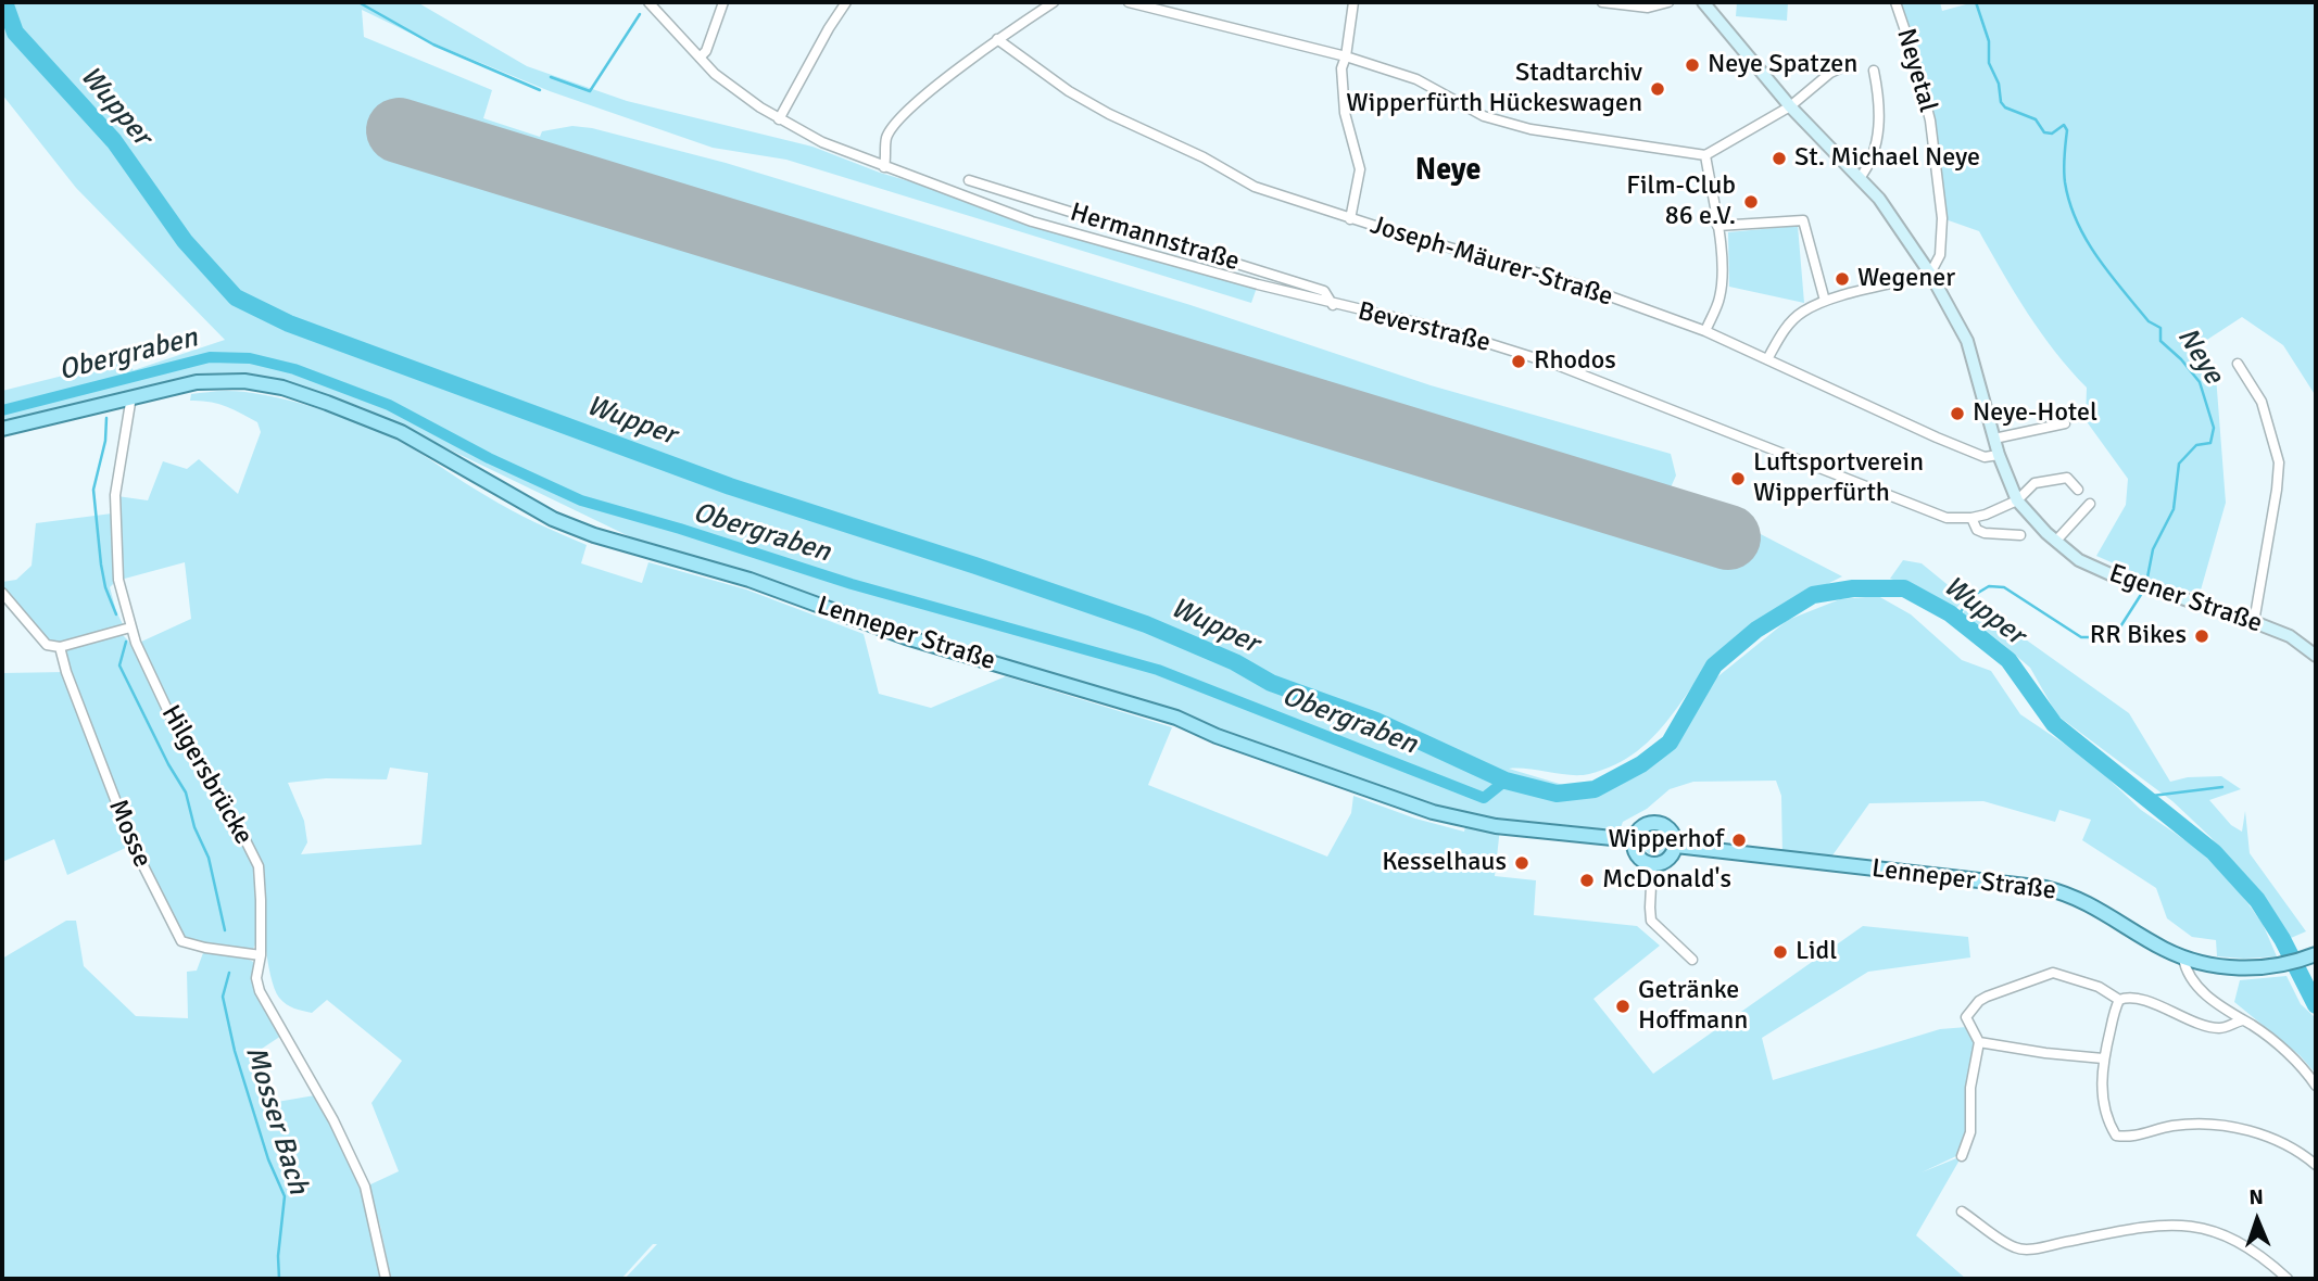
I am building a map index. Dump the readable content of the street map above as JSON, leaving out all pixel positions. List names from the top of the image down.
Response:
{
  "streets": {
    "main road": ["Lenneper Straße"],
    "street": [
      "Neyetal",
      "Hermannstraße",
      "Joseph-Mäurer-Straße",
      "Beverstraße",
      "Egener Straße",
      "Hilgersbrücke",
      "Mosse"
    ]
  },
  "crossings": [
    ["Neyetal", "Egener Straße"],
    ["Hermannstraße", "Beverstraße"],
    ["Joseph-Mäurer-Straße", "Egener Straße"],
    ["Beverstraße", "Egener Straße"],
    ["Lenneper Straße", "Hilgersbrücke"],
    ["Hilgersbrücke", "Mosse"]
  ],
  "districts": ["Neye"],
  "water": [
    "Wupper",
    "Obergraben",
    "Neye",
    "Mosser Bach"
  ],
  "places": [
    "Neye Spatzen",
    "Stadtarchiv Wipperfürth Hückeswagen",
    "St. Michael Neye",
    "Film-Club 86 e.V.",
    "Wegener",
    "Rhodos",
    "Neye-Hotel",
    "Luftsportverein Wipperfürth",
    "RR Bikes",
    "Wipperhof",
    "Kesselhaus",
    "McDonald's",
    "Lidl",
    "Getränke Hoffmann"
  ],
  "north": "top"
}
